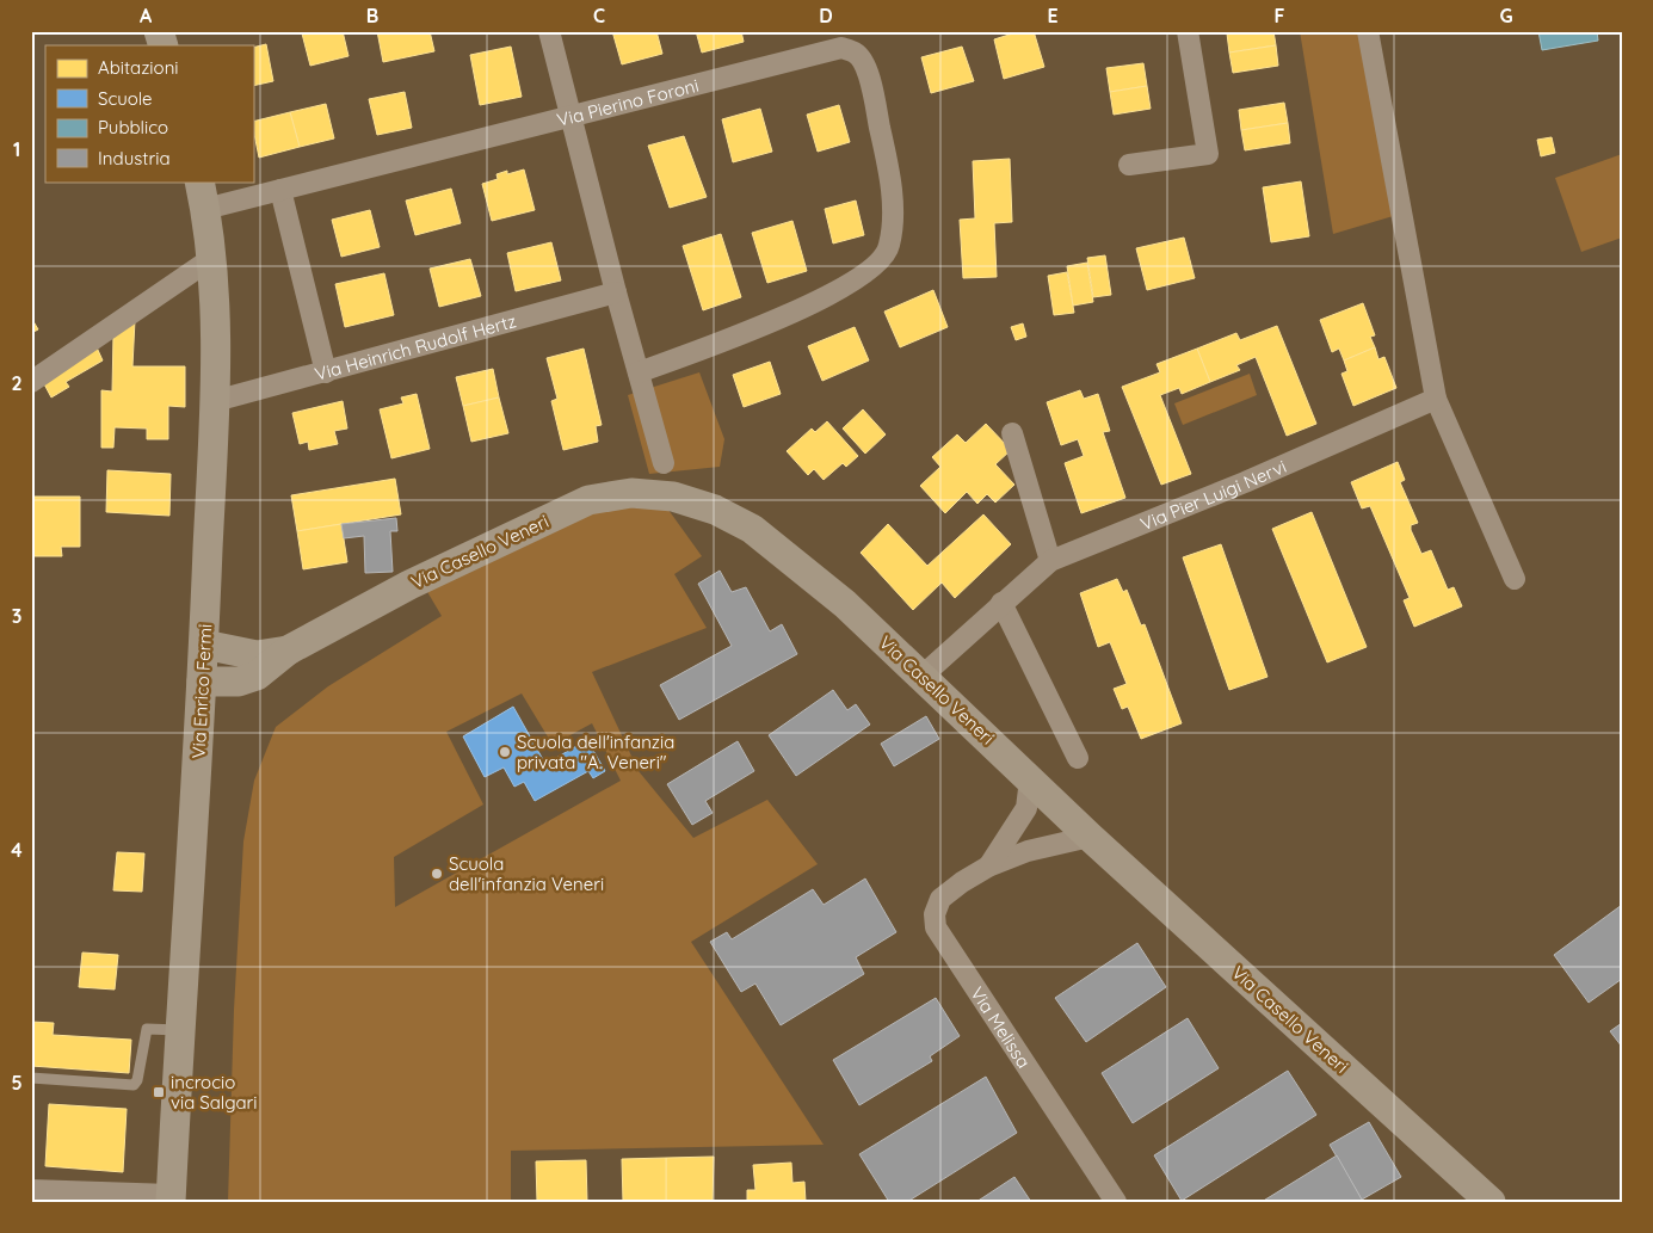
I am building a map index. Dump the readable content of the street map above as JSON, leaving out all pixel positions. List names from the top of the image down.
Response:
{
  "streets": {
    "street": [
      "Via Pierino Foroni",
      "Via Heinrich Rudolf Hertz",
      "Via Pier Luigi Nervi",
      "Via Casello Veneri",
      "Via Enrico Fermi",
      "Via Melissa"
    ]
  },
  "crossings": [
    ["Via Pierino Foroni", "Via Enrico Fermi"],
    ["Via Heinrich Rudolf Hertz", "Via Enrico Fermi"],
    ["Via Pier Luigi Nervi", "Via Casello Veneri"],
    ["Via Casello Veneri", "Via Enrico Fermi"],
    ["Via Casello Veneri", "Via Melissa"]
  ],
  "places": {
    "other": ["Scuola dell'infanzia privata \"A. Veneri\"", "Scuola dell'infanzia Veneri"],
    "transit": ["incrocio via Salgari"]
  },
  "legend": [
    "Abitazioni",
    "Scuole",
    "Pubblico",
    "Industria"
  ],
  "grid": {
    "columns": [
      "A",
      "B",
      "C",
      "D",
      "E",
      "F",
      "G"
    ],
    "rows": [
      "1",
      "2",
      "3",
      "4",
      "5"
    ]
  }
}
